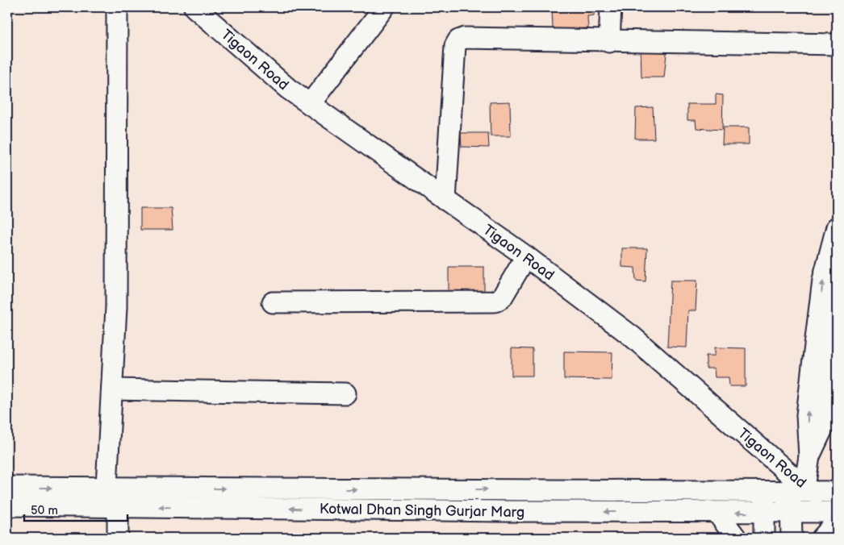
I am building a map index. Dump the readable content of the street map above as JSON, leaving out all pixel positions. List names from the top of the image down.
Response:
{
  "streets": {
    "street": ["Tigaon Road", "Kotwal Dhan Singh Gurjar Marg"]
  },
  "crossings": [
    ["Tigaon Road", "Kotwal Dhan Singh Gurjar Marg"]
  ],
  "scale_bar": "50 m"
}
